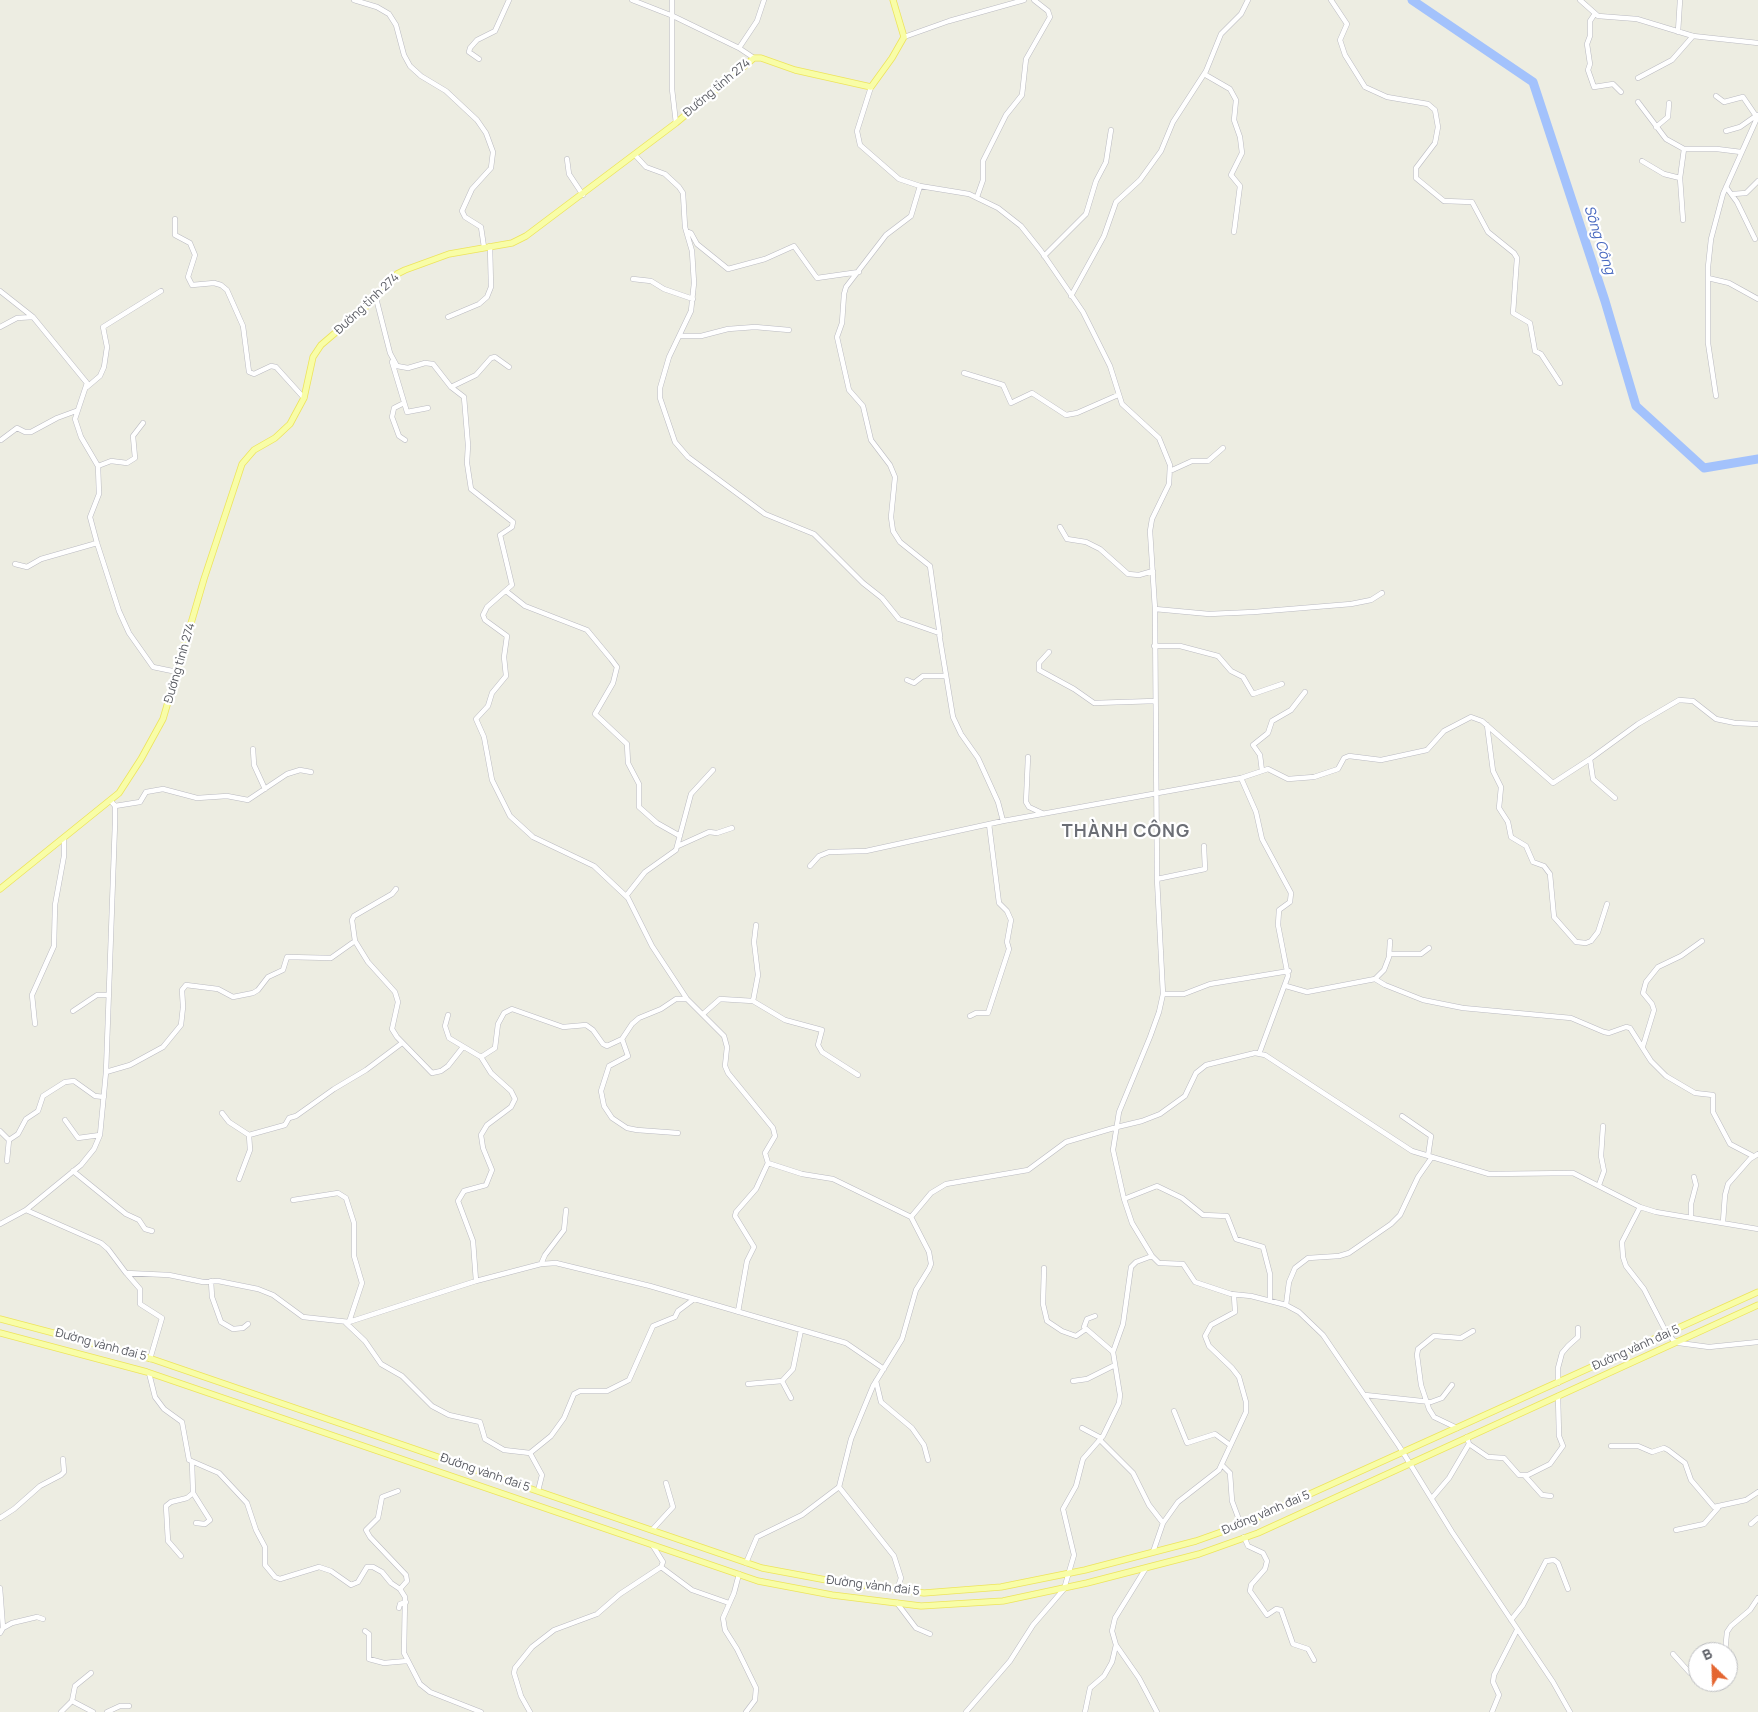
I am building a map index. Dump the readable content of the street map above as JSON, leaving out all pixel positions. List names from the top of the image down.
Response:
{
  "streets": {
    "main road": ["Đường tỉnh 274", "Đường vành đai 5"]
  },
  "districts": ["THÀNH CÔNG"],
  "water": ["Sông Công"],
  "north": "top left"
}
